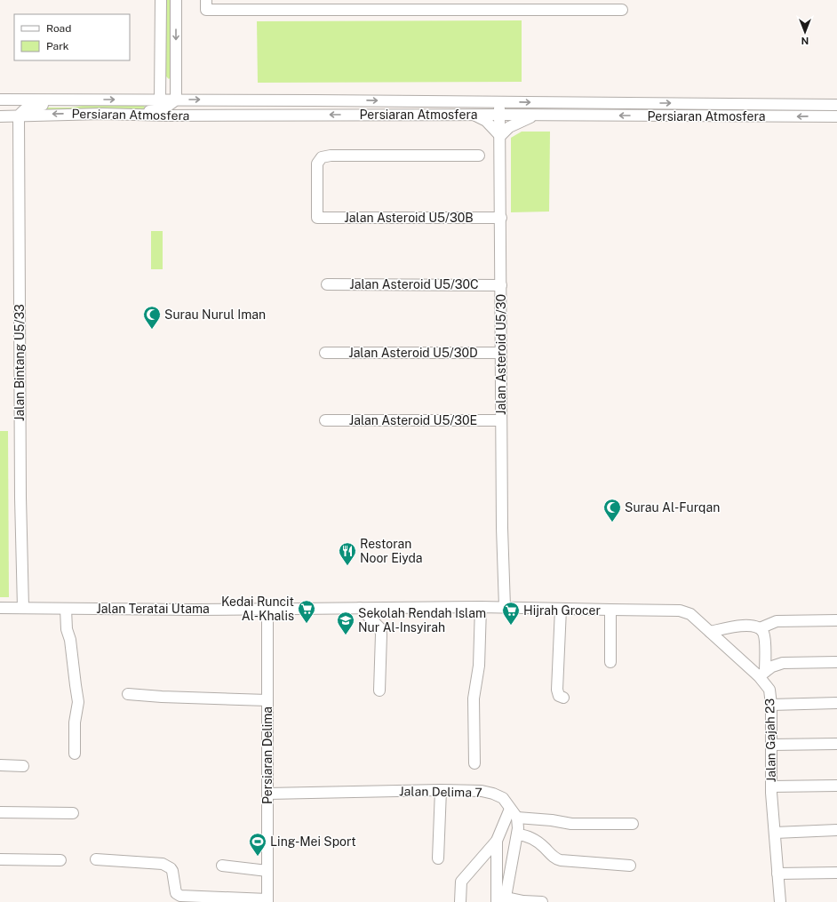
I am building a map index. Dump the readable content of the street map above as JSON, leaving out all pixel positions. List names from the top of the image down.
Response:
{
  "streets": {
    "street": [
      "Persiaran Atmosfera",
      "Jalan Asteroid U5/30B",
      "Jalan Asteroid U5/30C",
      "Jalan Asteroid U5/30D",
      "Jalan Asteroid U5/30",
      "Jalan Bintang U5/33",
      "Jalan Asteroid U5/30E",
      "Jalan Teratai Utama",
      "Jalan Gajah 23",
      "Persiaran Delima",
      "Jalan Delima 7"
    ]
  },
  "crossings": [
    ["Persiaran Atmosfera", "Jalan Asteroid U5/30"],
    ["Persiaran Atmosfera", "Jalan Bintang U5/33"],
    ["Jalan Asteroid U5/30B", "Jalan Asteroid U5/30"],
    ["Jalan Asteroid U5/30C", "Jalan Asteroid U5/30"],
    ["Jalan Asteroid U5/30D", "Jalan Asteroid U5/30"],
    ["Jalan Asteroid U5/30", "Jalan Asteroid U5/30E"],
    ["Jalan Asteroid U5/30", "Jalan Teratai Utama"],
    ["Jalan Bintang U5/33", "Jalan Teratai Utama"],
    ["Jalan Teratai Utama", "Jalan Gajah 23"],
    ["Jalan Teratai Utama", "Persiaran Delima"],
    ["Persiaran Delima", "Jalan Delima 7"]
  ],
  "places": {
    "mosque": ["Surau Nurul Iman", "Surau Al-Furqan"],
    "restaurant": ["Restoran Noor Eiyda"],
    "supermarket": ["Kedai Runcit Al-Khalis", "Hijrah Grocer"],
    "school or university": ["Sekolah Rendah Islam Nur Al-Insyirah"],
    "sports": ["Ling-Mei Sport"]
  },
  "legend": ["Road", "Park"],
  "north": "bottom"
}
